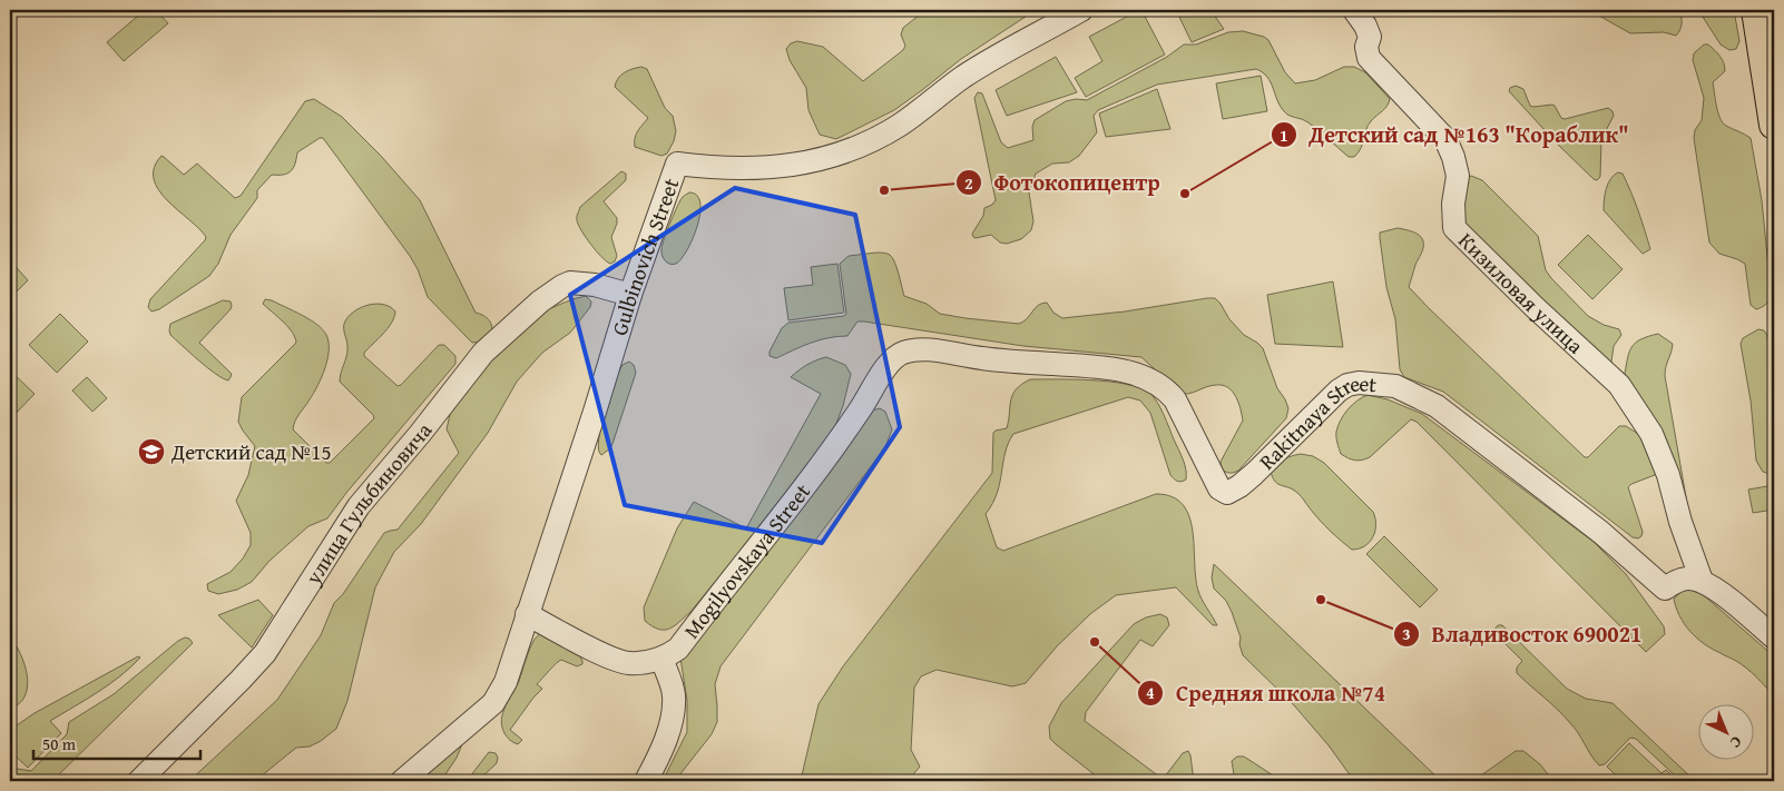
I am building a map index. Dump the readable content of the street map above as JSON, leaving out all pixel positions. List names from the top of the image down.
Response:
{
  "streets": {
    "street": [
      "Gulbinovich Street",
      "Кизиловая улица",
      "Rakitnaya Street",
      "улица Гульбиновича",
      "Mogilyovskaya Street"
    ]
  },
  "crossings": [
    ["Gulbinovich Street", "улица Гульбиновича"],
    ["Gulbinovich Street", "Mogilyovskaya Street"],
    ["Кизиловая улица", "Rakitnaya Street"],
    ["Rakitnaya Street", "Mogilyovskaya Street"]
  ],
  "places": {
    "other": [
      "Фотокопицентр",
      "Детский сад №163 \"Кораблик\"",
      "Владивосток 690021",
      "Средняя школа №74"
    ],
    "school or university": ["Детский сад №15"]
  },
  "scale_bar": "50 m",
  "north": "bottom right"
}
